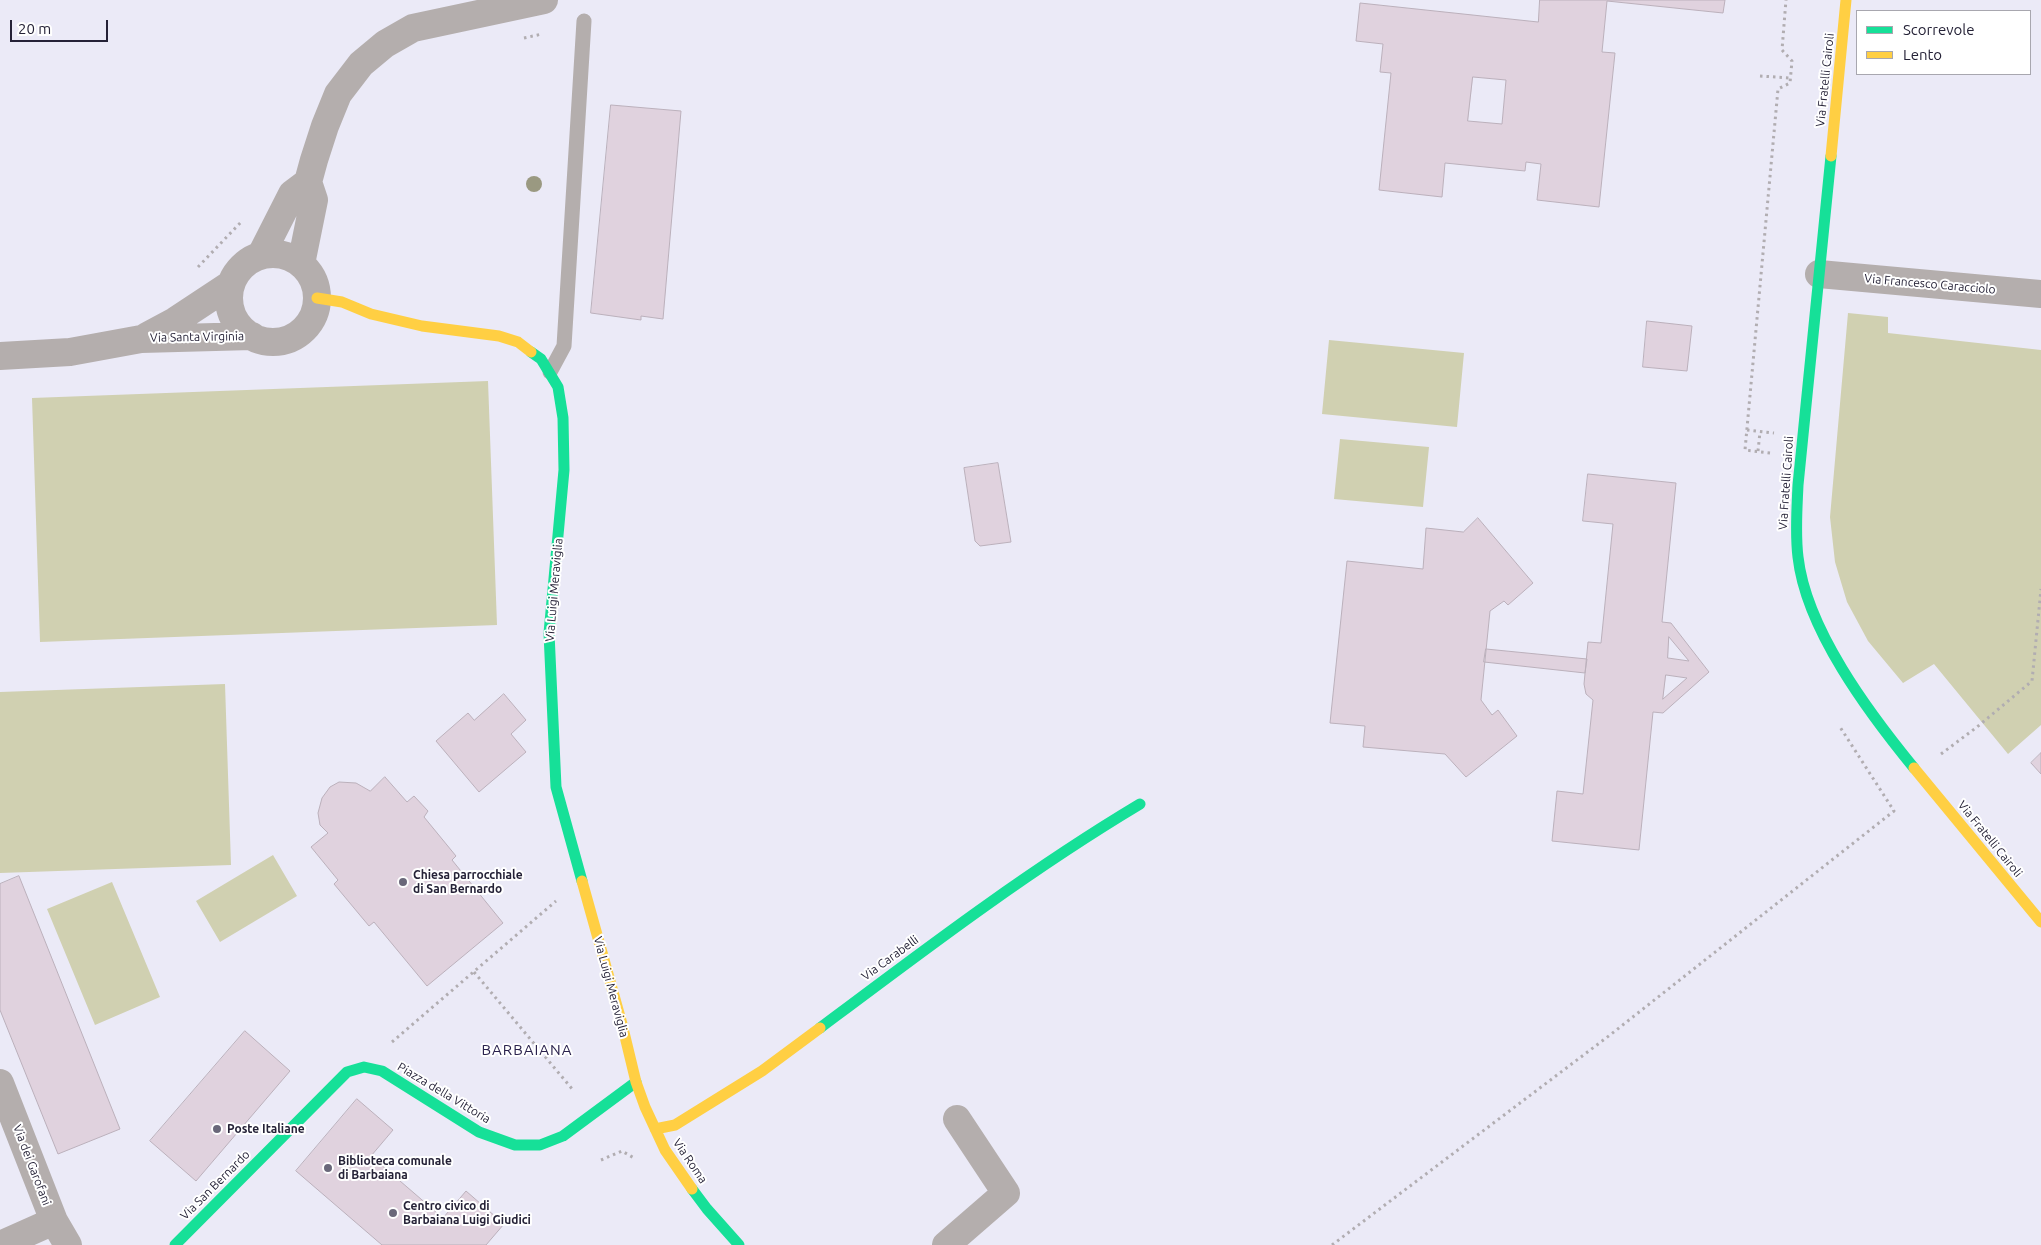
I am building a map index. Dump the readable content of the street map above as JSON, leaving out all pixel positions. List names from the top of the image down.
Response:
{
  "streets": {
    "street": [
      "Via Fratelli Cairoli",
      "Via Francesco Caracciolo",
      "Via Santa Virginia",
      "Via Luigi Meraviglia",
      "Via Carabelli",
      "Piazza della Vittoria",
      "Via Roma",
      "Via dei Garofani",
      "Via San Bernardo"
    ]
  },
  "crossings": [
    ["Via Fratelli Cairoli", "Via Francesco Caracciolo"],
    ["Via Santa Virginia", "Via Luigi Meraviglia"],
    ["Via Luigi Meraviglia", "Piazza della Vittoria"],
    ["Via Luigi Meraviglia", "Via Roma"],
    ["Via Carabelli", "Via Roma"],
    ["Piazza della Vittoria", "Via Roma"],
    ["Piazza della Vittoria", "Via San Bernardo"]
  ],
  "districts": ["BARBAIANA"],
  "places": [
    "Chiesa parrocchiale di San Bernardo",
    "Poste Italiane",
    "Biblioteca comunale di Barbaiana",
    "Centro civico di Barbaiana Luigi Giudici"
  ],
  "legend": ["Scorrevole", "Lento"],
  "scale_bar": "20 m"
}
